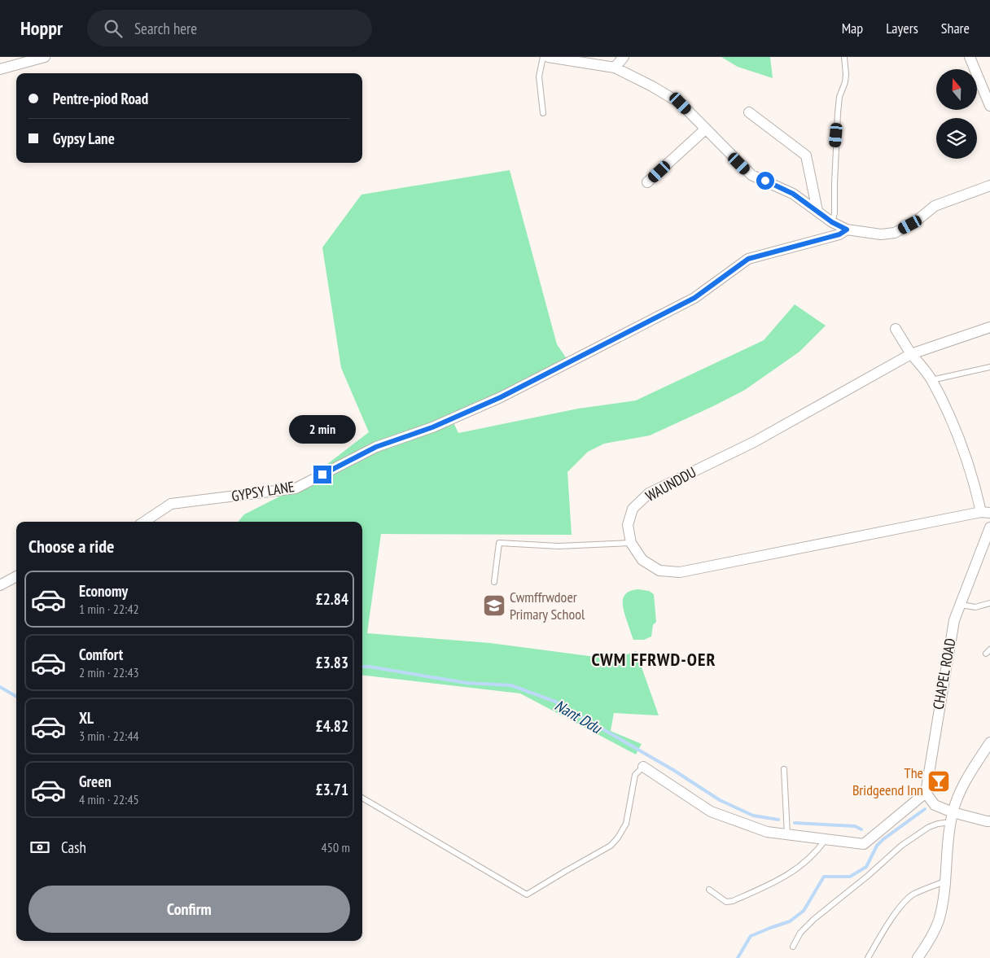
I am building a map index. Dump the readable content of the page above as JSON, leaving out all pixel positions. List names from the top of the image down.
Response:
{
  "streets": {
    "street": ["WAUNDDU", "GYPSY LANE", "CHAPEL ROAD"]
  },
  "districts": ["CWM FFRWD-OER"],
  "water": ["Nant Ddu"],
  "places": {
    "school or university": ["Cwmffrwdoer Primary School"],
    "bar": ["The Bridgeend Inn"]
  },
  "north": "top",
  "page": {
    "header": "Hoppr",
    "search": "Search here",
    "nav": ["Map", "Layers", "Share"],
    "banner": ["Pentre-piod Road", "Gypsy Lane"],
    "bubble": "2 min",
    "heading": "Choose a ride",
    "list": [
      {
        "name": "Economy",
        "note": "1 min · 22:42",
        "value": "£2.84"
      },
      {
        "name": "Comfort",
        "note": "2 min · 22:43",
        "value": "£3.83"
      },
      {
        "name": "XL",
        "note": "3 min · 22:44",
        "value": "£4.82"
      },
      {
        "name": "Green",
        "note": "4 min · 22:45",
        "value": "£3.71"
      }
    ],
    "pay": ["Cash", "450 m"],
    "buttons": "Confirm"
  }
}
